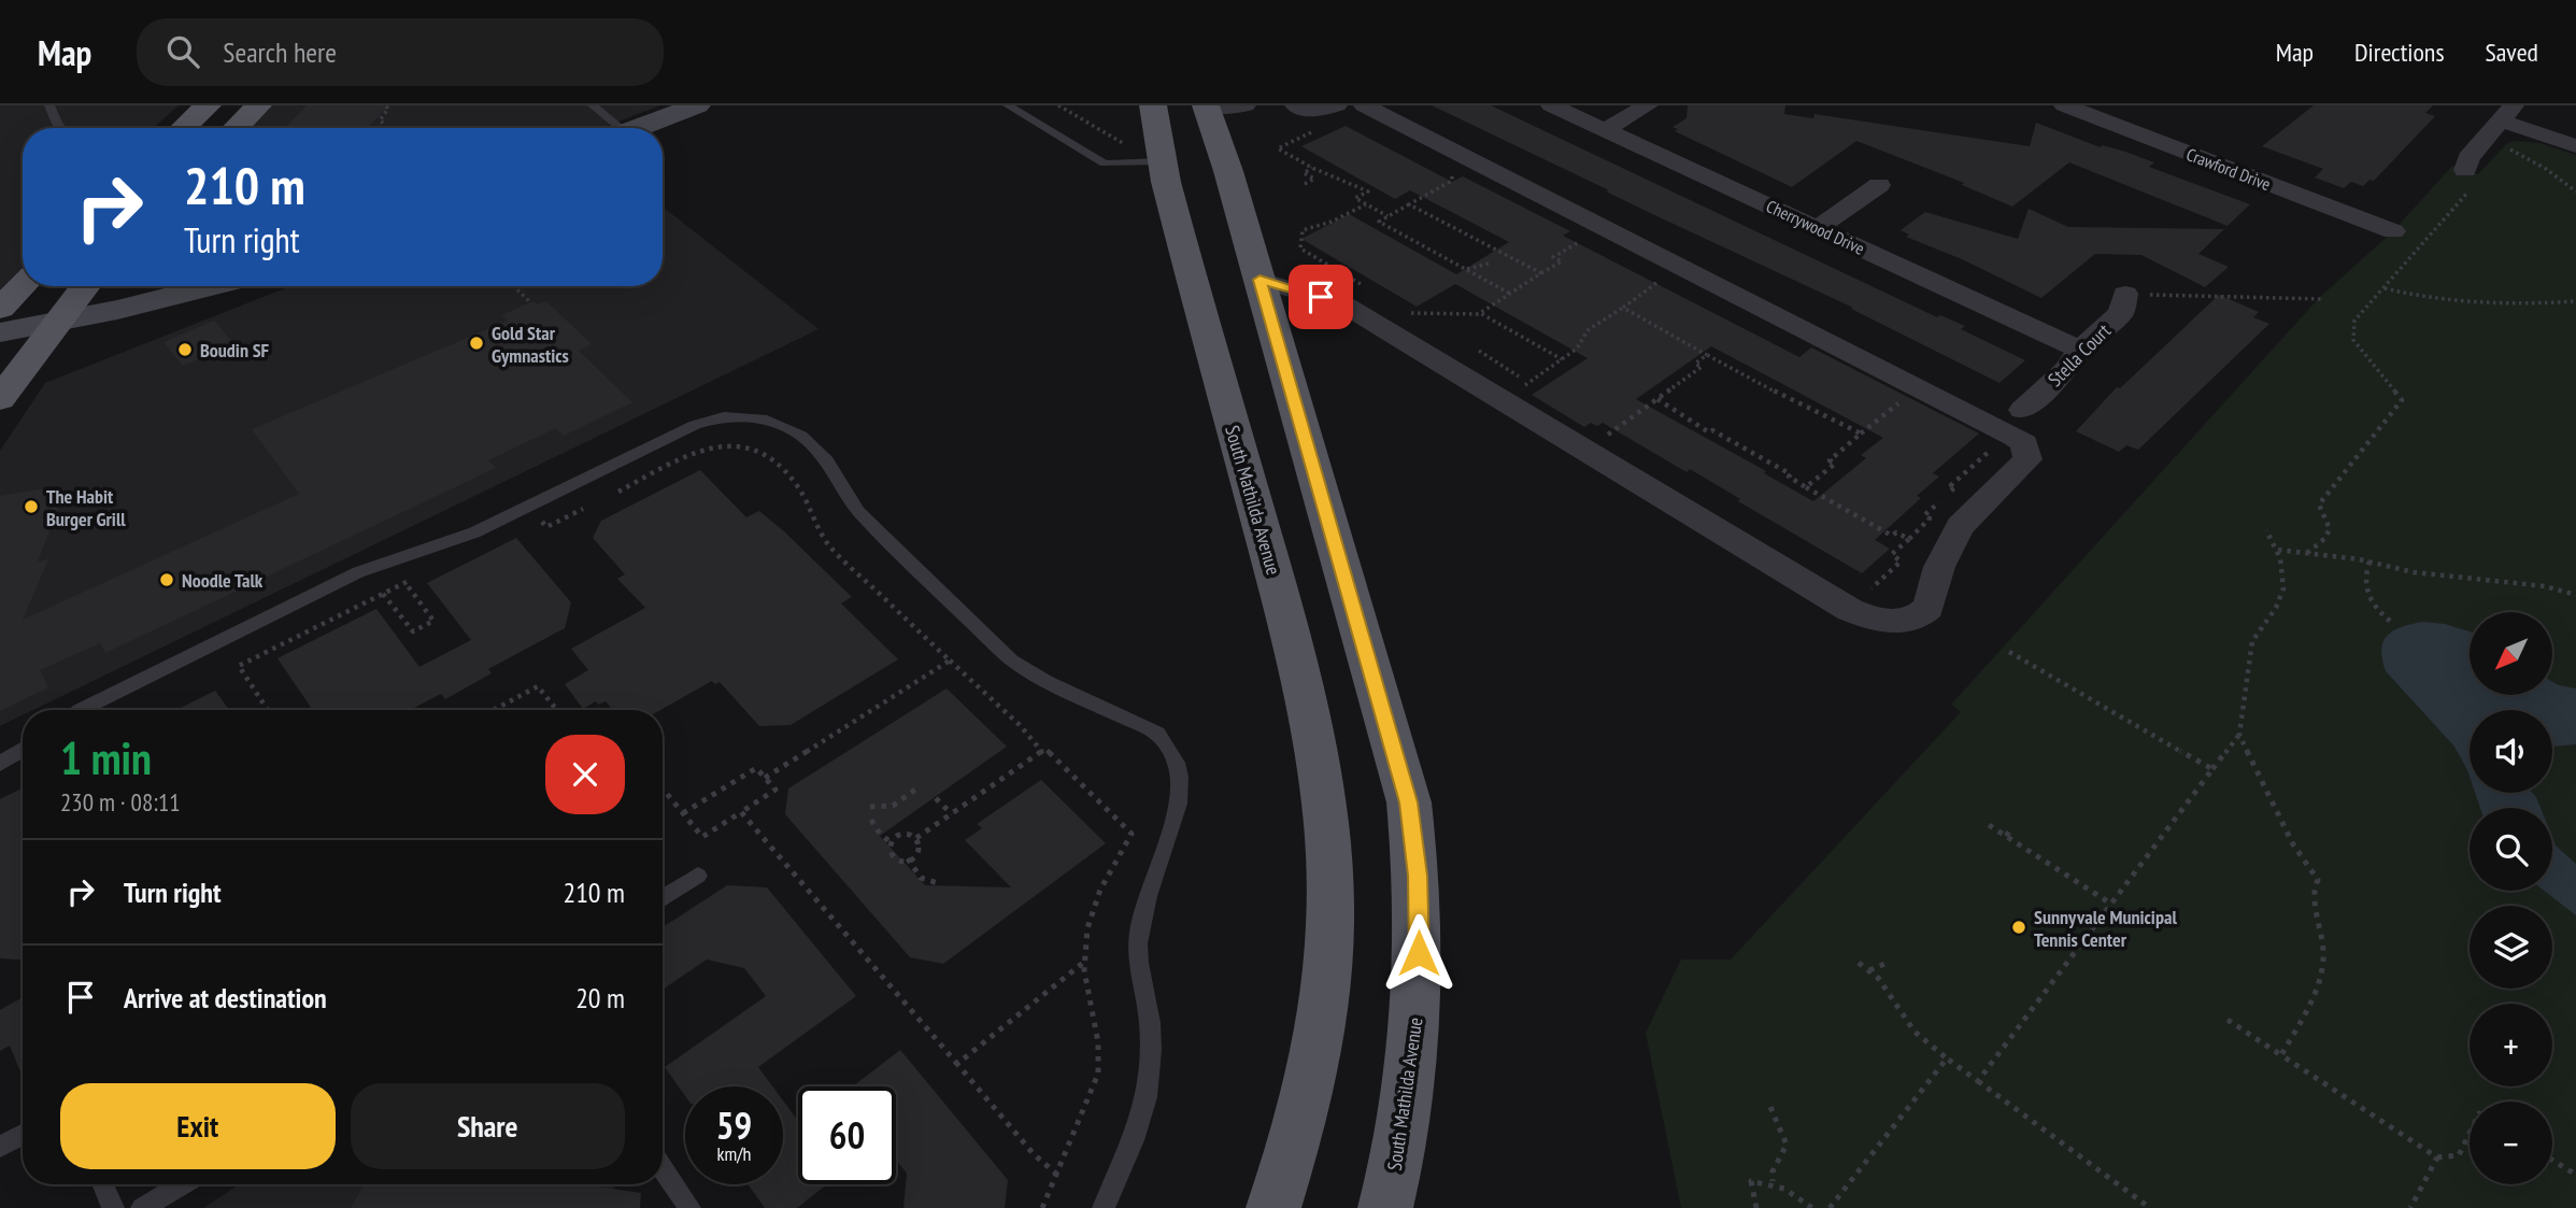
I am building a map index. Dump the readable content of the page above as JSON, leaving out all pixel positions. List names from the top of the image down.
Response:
{
  "streets": {
    "main road": ["South Mathilda Avenue"],
    "street": ["Crawford Drive", "Cherrywood Drive", "Stella Court"]
  },
  "crossings": [
    ["Cherrywood Drive", "Stella Court"]
  ],
  "places": [
    "Gold Star Gymnastics",
    "Boudin SF",
    "The Habit Burger Grill",
    "Noodle Talk",
    "Sunnyvale Municipal Tennis Center"
  ],
  "north": "bottom left",
  "page": {
    "header": "Map",
    "search": "Search here",
    "nav": ["Map", "Directions", "Saved"],
    "turn": ["210 m", "Turn right"],
    "map_buttons": ["+", "−"],
    "heading": ["1 min", "230 m · 08:11"],
    "list": [
      {
        "name": "Turn right",
        "value": "210 m"
      },
      {
        "name": "Arrive at destination",
        "value": "20 m"
      }
    ],
    "buttons": ["Exit", "Share"],
    "speed": "59 km/h",
    "limit": "60"
  }
}
